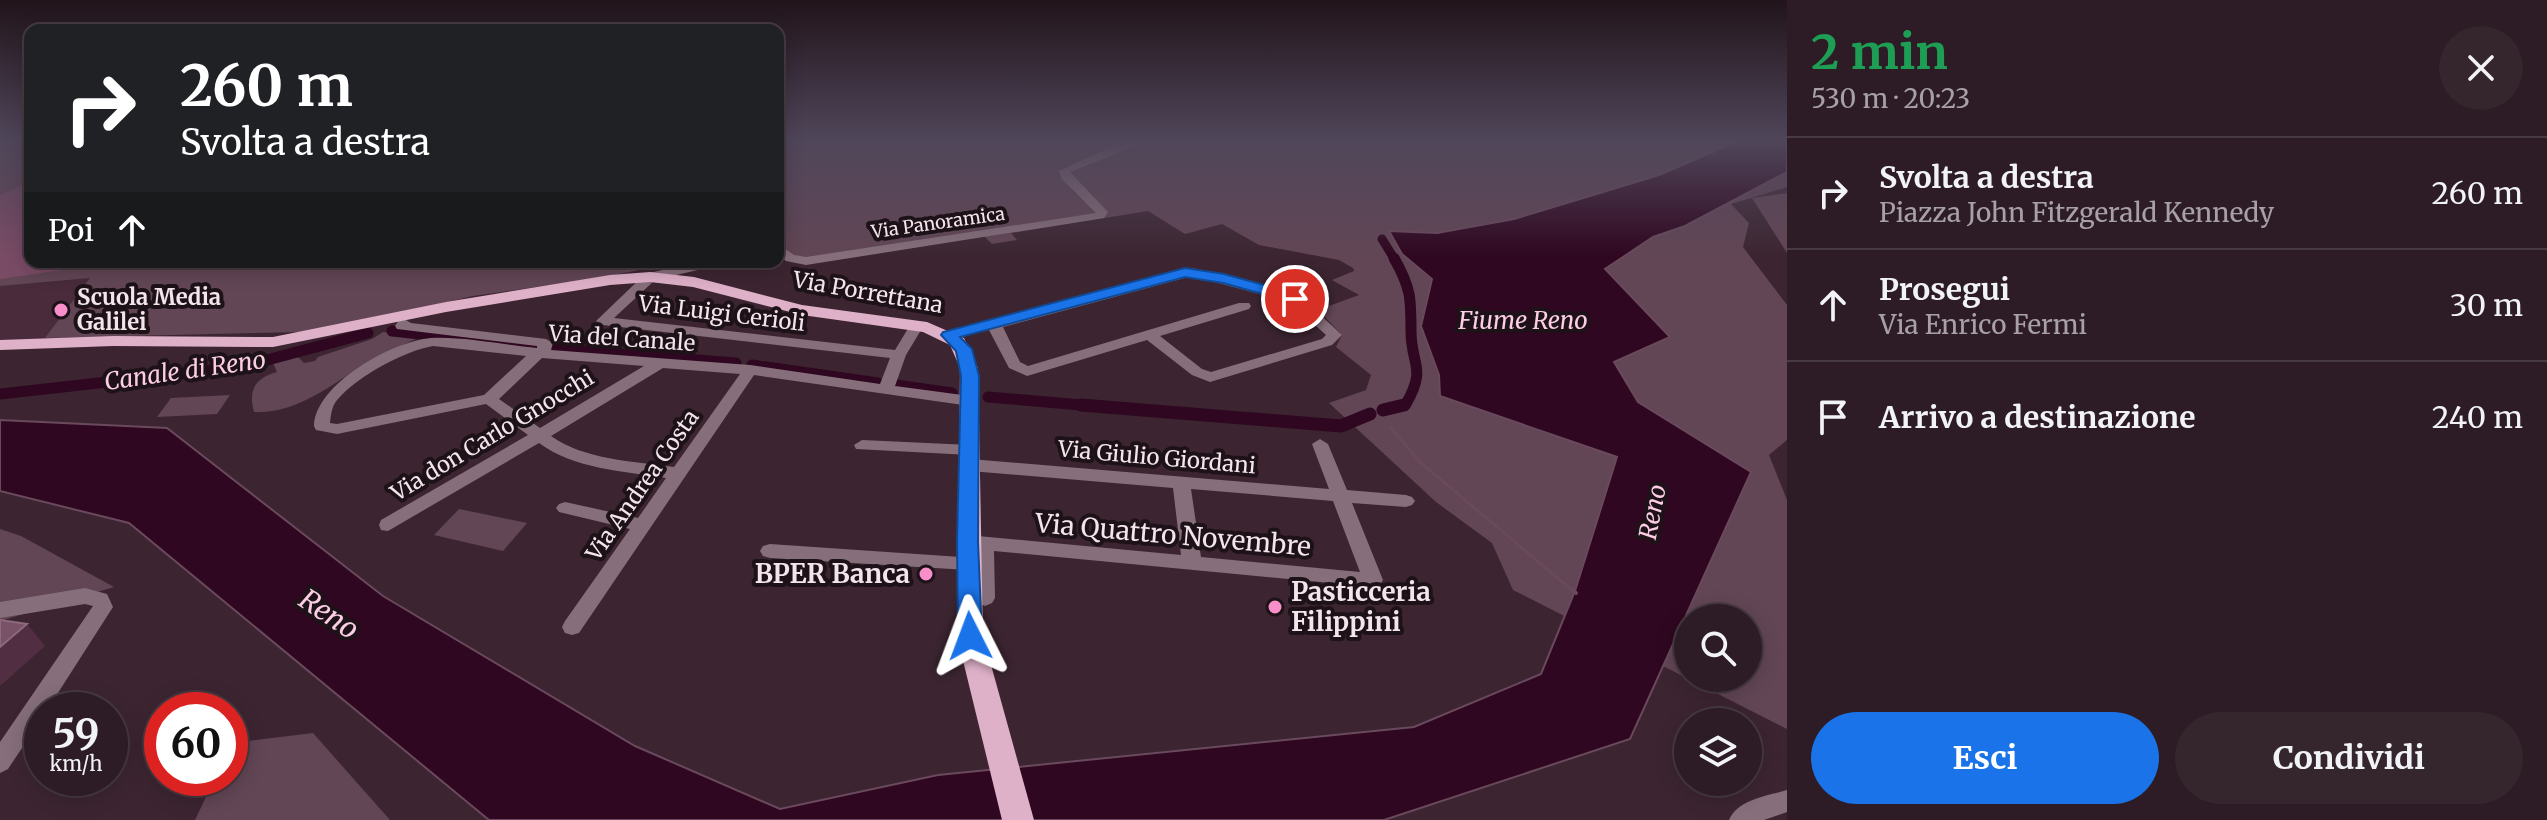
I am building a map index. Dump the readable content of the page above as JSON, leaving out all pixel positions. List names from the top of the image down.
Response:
{
  "streets": {
    "main road": ["Via Porrettana"],
    "street": [
      "Via Panoramica",
      "Via Luigi Cerioli",
      "Via del Canale",
      "Via don Carlo Gnocchi",
      "Via Giulio Giordani",
      "Via Andrea Costa",
      "Via Quattro Novembre"
    ]
  },
  "crossings": [
    ["Via Porrettana", "Via Luigi Cerioli"],
    ["Via Porrettana", "Via del Canale"],
    ["Via Porrettana", "Via Giulio Giordani"],
    ["Via Porrettana", "Via Quattro Novembre"],
    ["Via Luigi Cerioli", "Via Andrea Costa"],
    ["Via del Canale", "Via don Carlo Gnocchi"],
    ["Via del Canale", "Via Andrea Costa"],
    ["Via Giulio Giordani", "Via Quattro Novembre"]
  ],
  "water": ["Fiume Reno", "Canale di Reno", "Reno"],
  "places": ["Scuola Media Galilei", "BPER Banca", "Pasticceria Filippini"],
  "page": {
    "heading": ["2 min", "530 m · 20:23"],
    "turn": ["260 m", "Svolta a destra"],
    "list": [
      {
        "name": "Svolta a destra",
        "note": "Piazza John Fitzgerald Kennedy",
        "value": "260 m"
      },
      {
        "name": "Prosegui",
        "note": "Via Enrico Fermi",
        "value": "30 m"
      },
      {
        "name": "Arrivo a destinazione",
        "value": "240 m"
      }
    ],
    "then": "Poi",
    "speed": "59 km/h",
    "limit": "60",
    "buttons": ["Esci", "Condividi"]
  }
}
